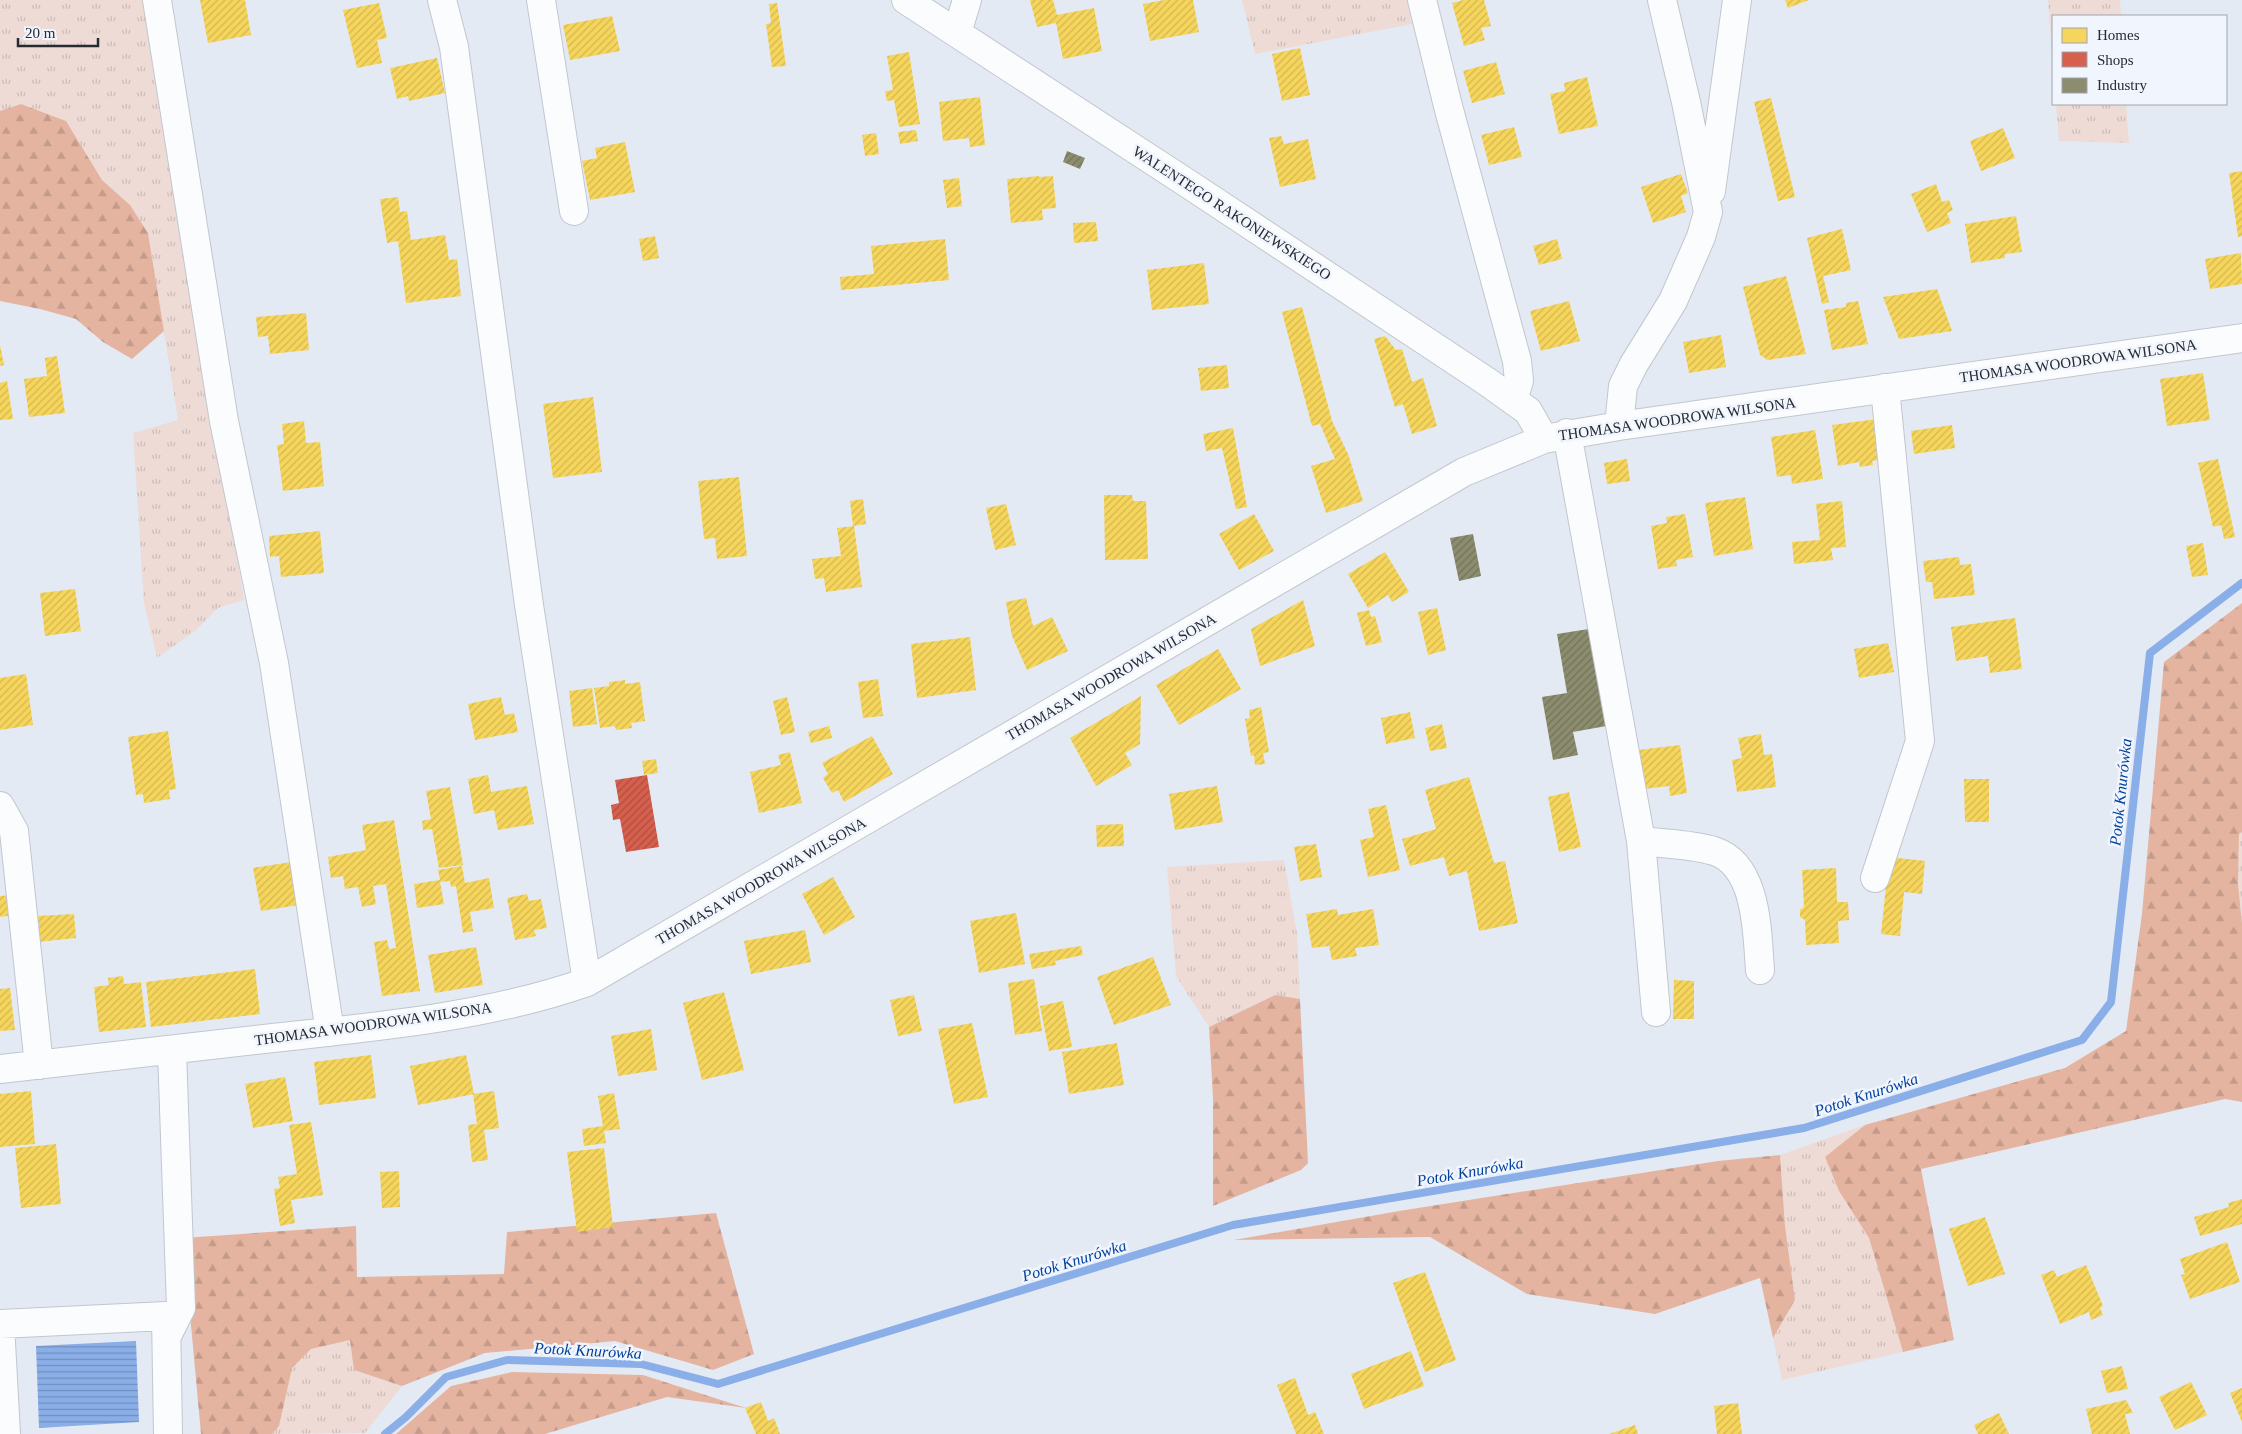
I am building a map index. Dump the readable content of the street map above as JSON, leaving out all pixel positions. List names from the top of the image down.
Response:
{
  "streets": {
    "street": ["WALENTEGO RAKONIEWSKIEGO", "THOMASA WOODROWA WILSONA"]
  },
  "crossings": [
    ["WALENTEGO RAKONIEWSKIEGO", "THOMASA WOODROWA WILSONA"]
  ],
  "water": ["Potok Knurówka"],
  "legend": ["Homes", "Shops", "Industry"],
  "scale_bar": "20 m"
}
